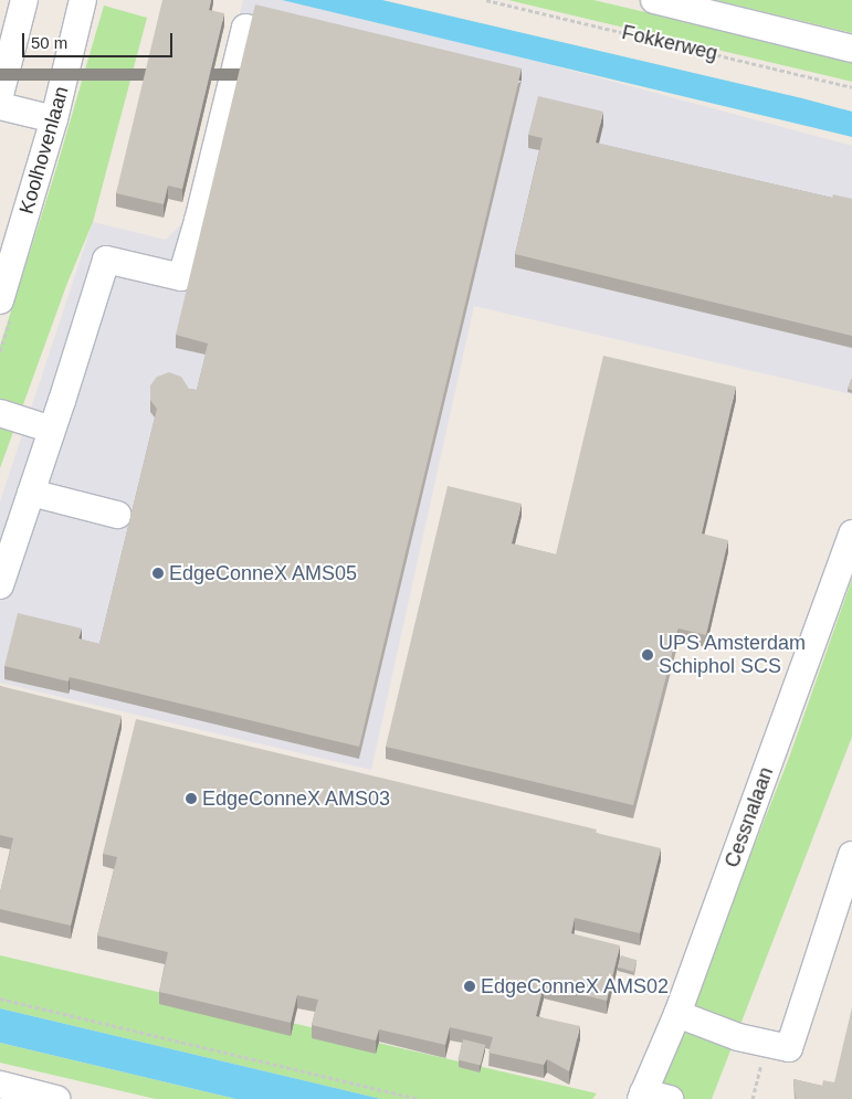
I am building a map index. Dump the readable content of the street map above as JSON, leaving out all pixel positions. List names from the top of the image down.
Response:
{
  "streets": {
    "street": ["Fokkerweg", "Koolhovenlaan", "Cessnalaan"]
  },
  "places": [
    "EdgeConneX AMS05",
    "UPS Amsterdam Schiphol SCS",
    "EdgeConneX AMS03",
    "EdgeConneX AMS02"
  ],
  "scale_bar": "50 m"
}
